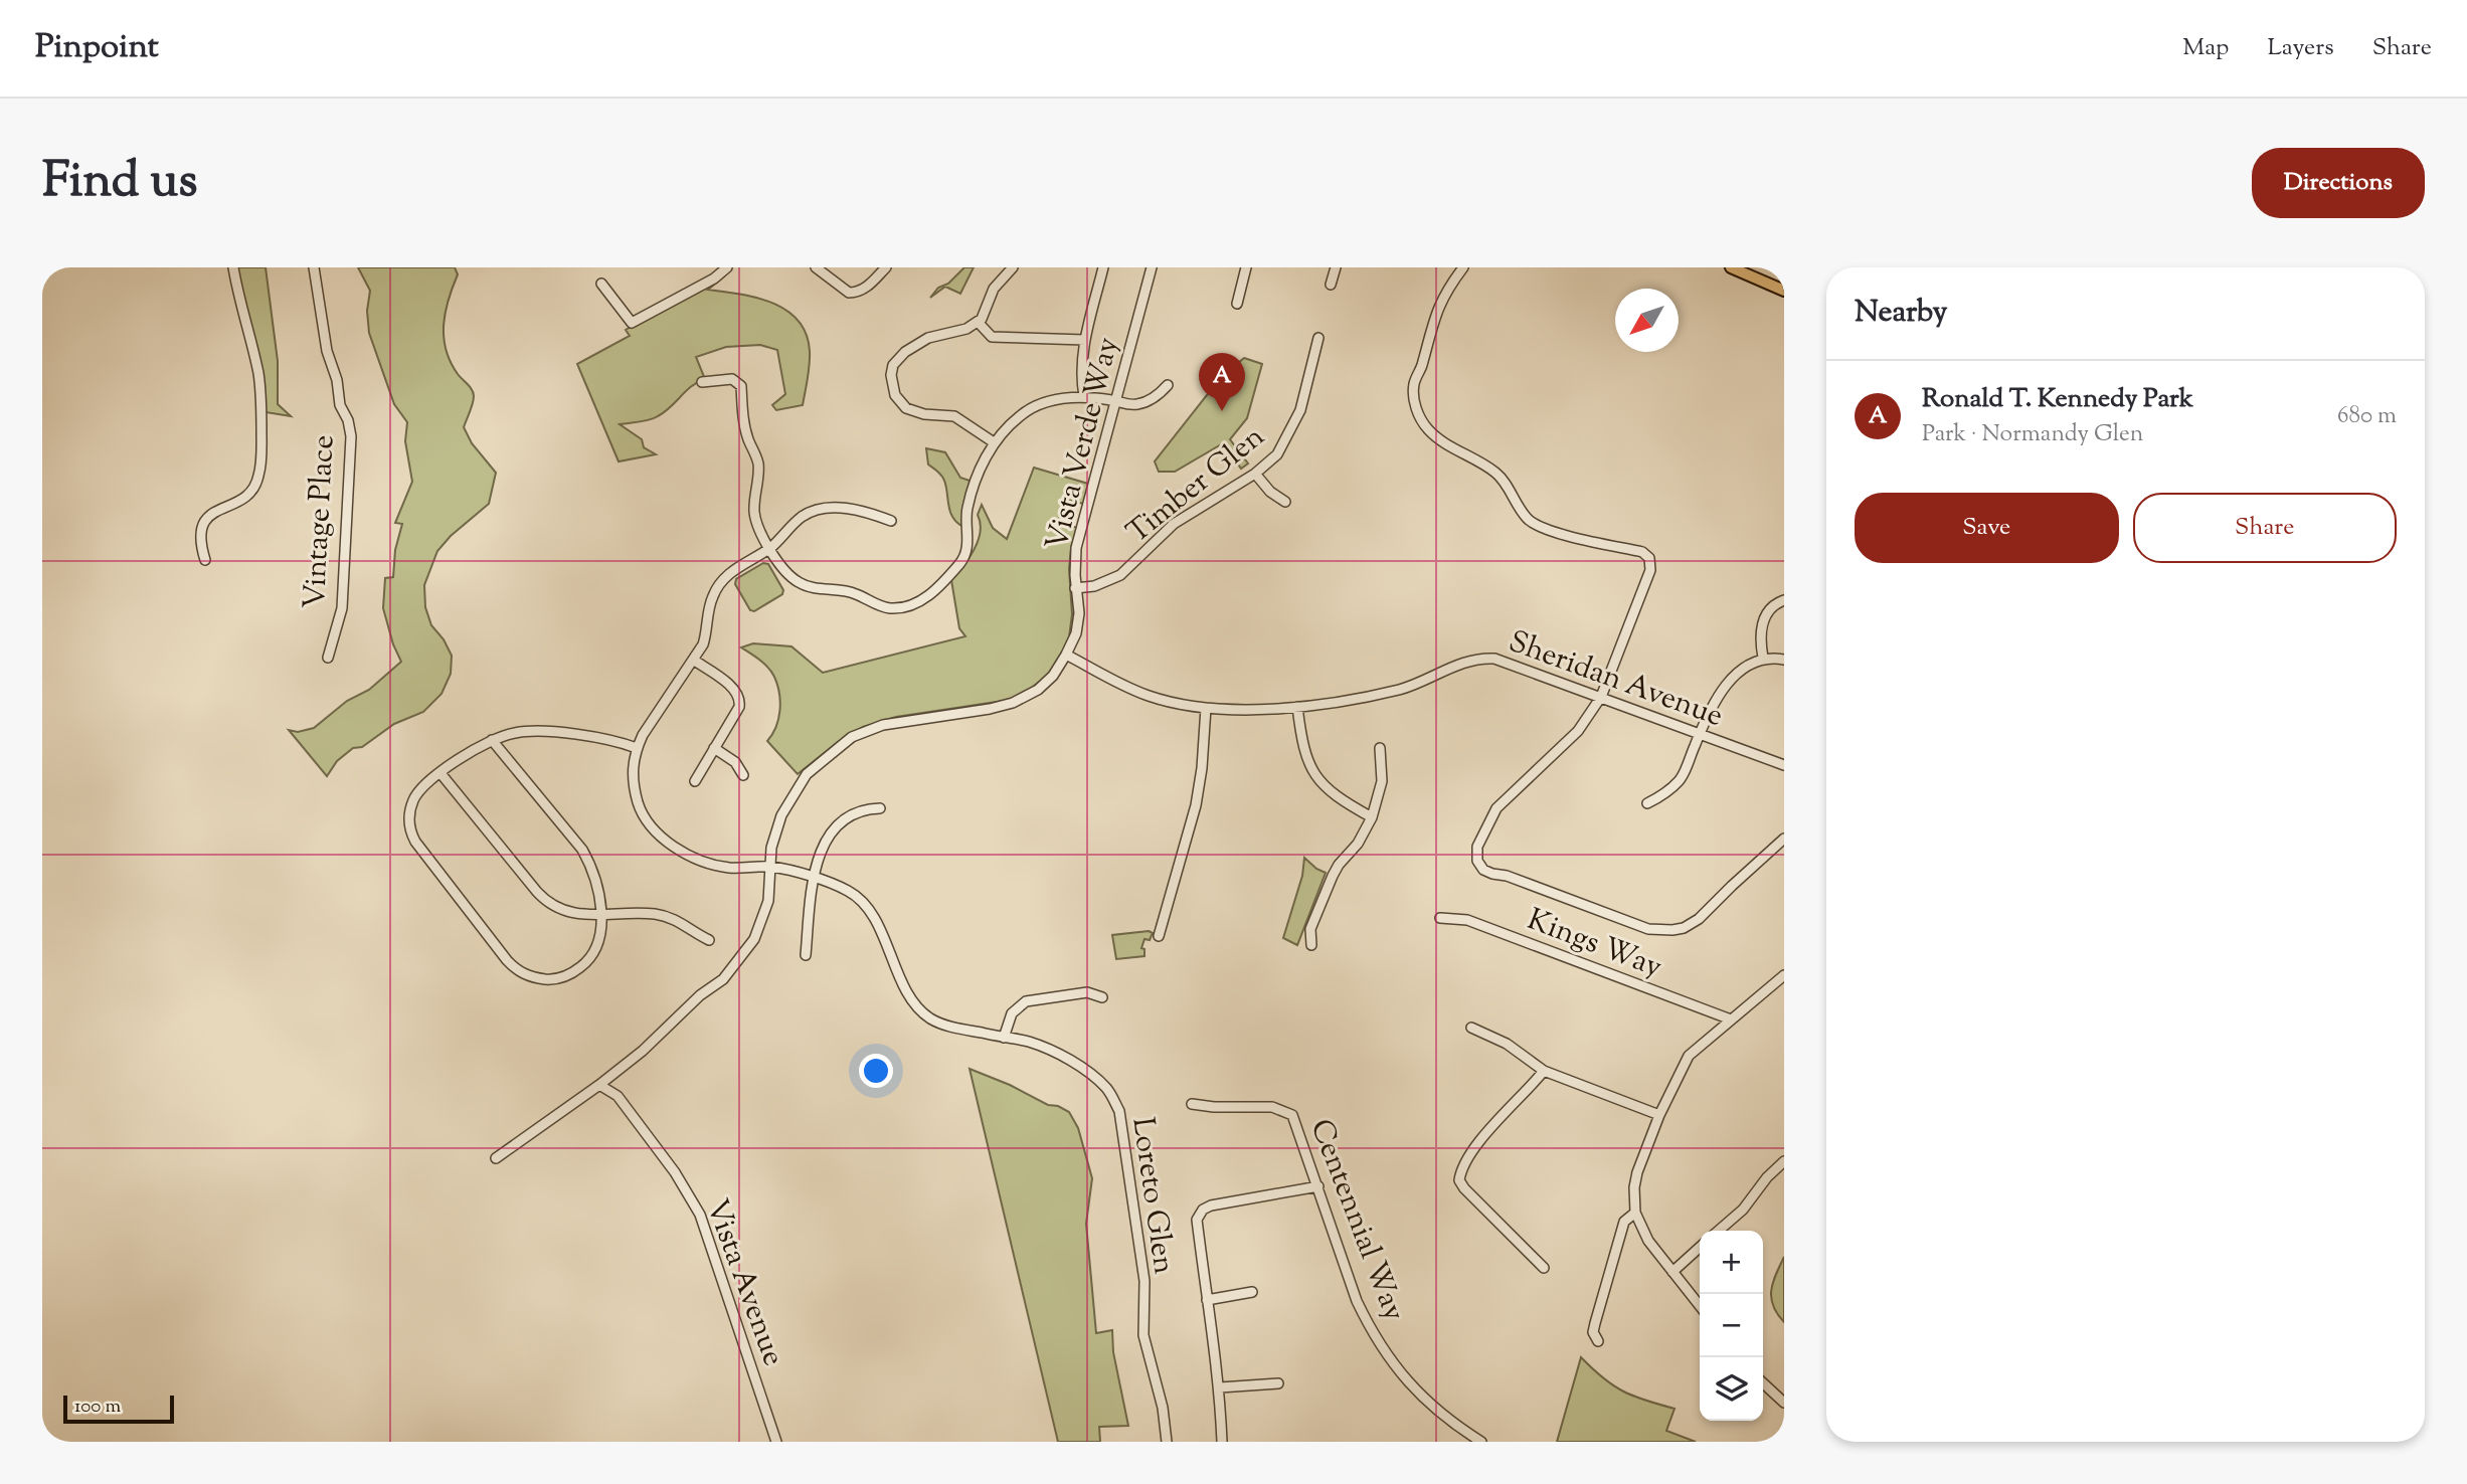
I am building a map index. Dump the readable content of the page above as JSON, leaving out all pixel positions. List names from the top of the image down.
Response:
{
  "streets": {
    "street": [
      "Vista Verde Way",
      "Timber Glen",
      "Vintage Place",
      "Sheridan Avenue",
      "Kings Way",
      "Loreto Glen",
      "Centennial Way",
      "Vista Avenue"
    ]
  },
  "crossings": [
    ["Vista Verde Way", "Timber Glen"],
    ["Vista Verde Way", "Sheridan Avenue"],
    ["Vista Verde Way", "Loreto Glen"],
    ["Vista Verde Way", "Vista Avenue"]
  ],
  "scale_bar": "100 m",
  "north": "bottom left",
  "page": {
    "header": "Pinpoint",
    "nav": ["Map", "Layers", "Share"],
    "title": "Find us",
    "buttons": [
      "Directions",
      ["Save", "Share"]
    ],
    "heading": "Nearby",
    "pins": "A",
    "list": [
      {
        "mark": "A",
        "name": "Ronald T. Kennedy Park",
        "note": "Park · Normandy Glen",
        "value": "680 m"
      }
    ],
    "map_buttons": ["+", "−"],
    "scale": "100 m"
  }
}
